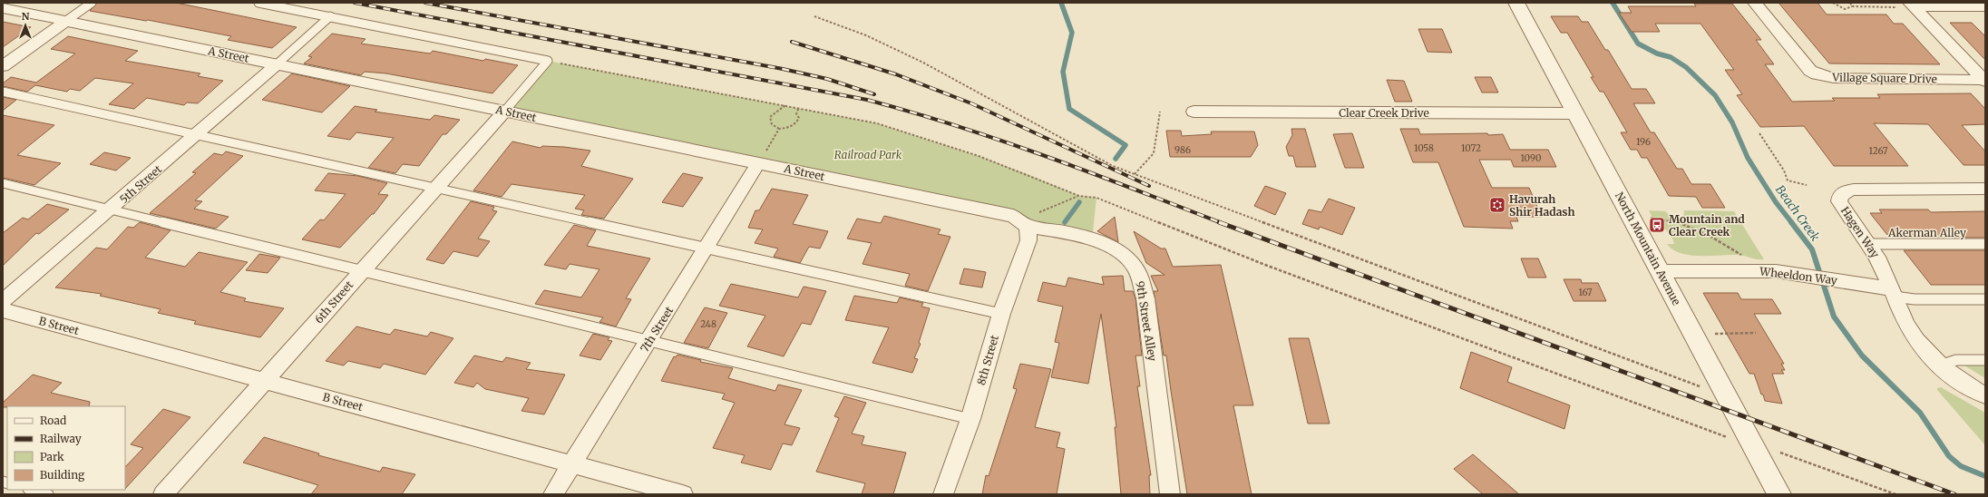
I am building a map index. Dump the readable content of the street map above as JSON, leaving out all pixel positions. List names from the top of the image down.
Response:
{
  "streets": {
    "street": [
      "A Street",
      "Village Square Drive",
      "Clear Creek Drive",
      "5th Street",
      "Hagen Way",
      "North Mountain Avenue",
      "Wheeldon Way",
      "6th Street",
      "9th Street Alley",
      "B Street",
      "7th Street",
      "8th Street"
    ],
    "lane": ["Akerman Alley"]
  },
  "crossings": [
    ["A Street", "5th Street"],
    ["A Street", "6th Street"],
    ["A Street", "9th Street Alley"],
    ["A Street", "7th Street"],
    ["A Street", "8th Street"],
    ["Clear Creek Drive", "North Mountain Avenue"],
    ["Hagen Way", "Akerman Alley"],
    ["Hagen Way", "Wheeldon Way"],
    ["North Mountain Avenue", "Wheeldon Way"],
    ["6th Street", "B Street"],
    ["9th Street Alley", "8th Street"],
    ["B Street", "7th Street"]
  ],
  "water": ["Beach Creek"],
  "parks": ["Railroad Park"],
  "places": {
    "synagogue": ["Havurah Shir Hadash"],
    "bus stop": ["Mountain and Clear Creek"]
  },
  "house_numbers": [
    "196",
    "1058",
    "1072",
    "986",
    "1267",
    "1090",
    "167",
    "248"
  ],
  "legend": [
    "Road",
    "Railway",
    "Park",
    "Building"
  ],
  "north": "top"
}
